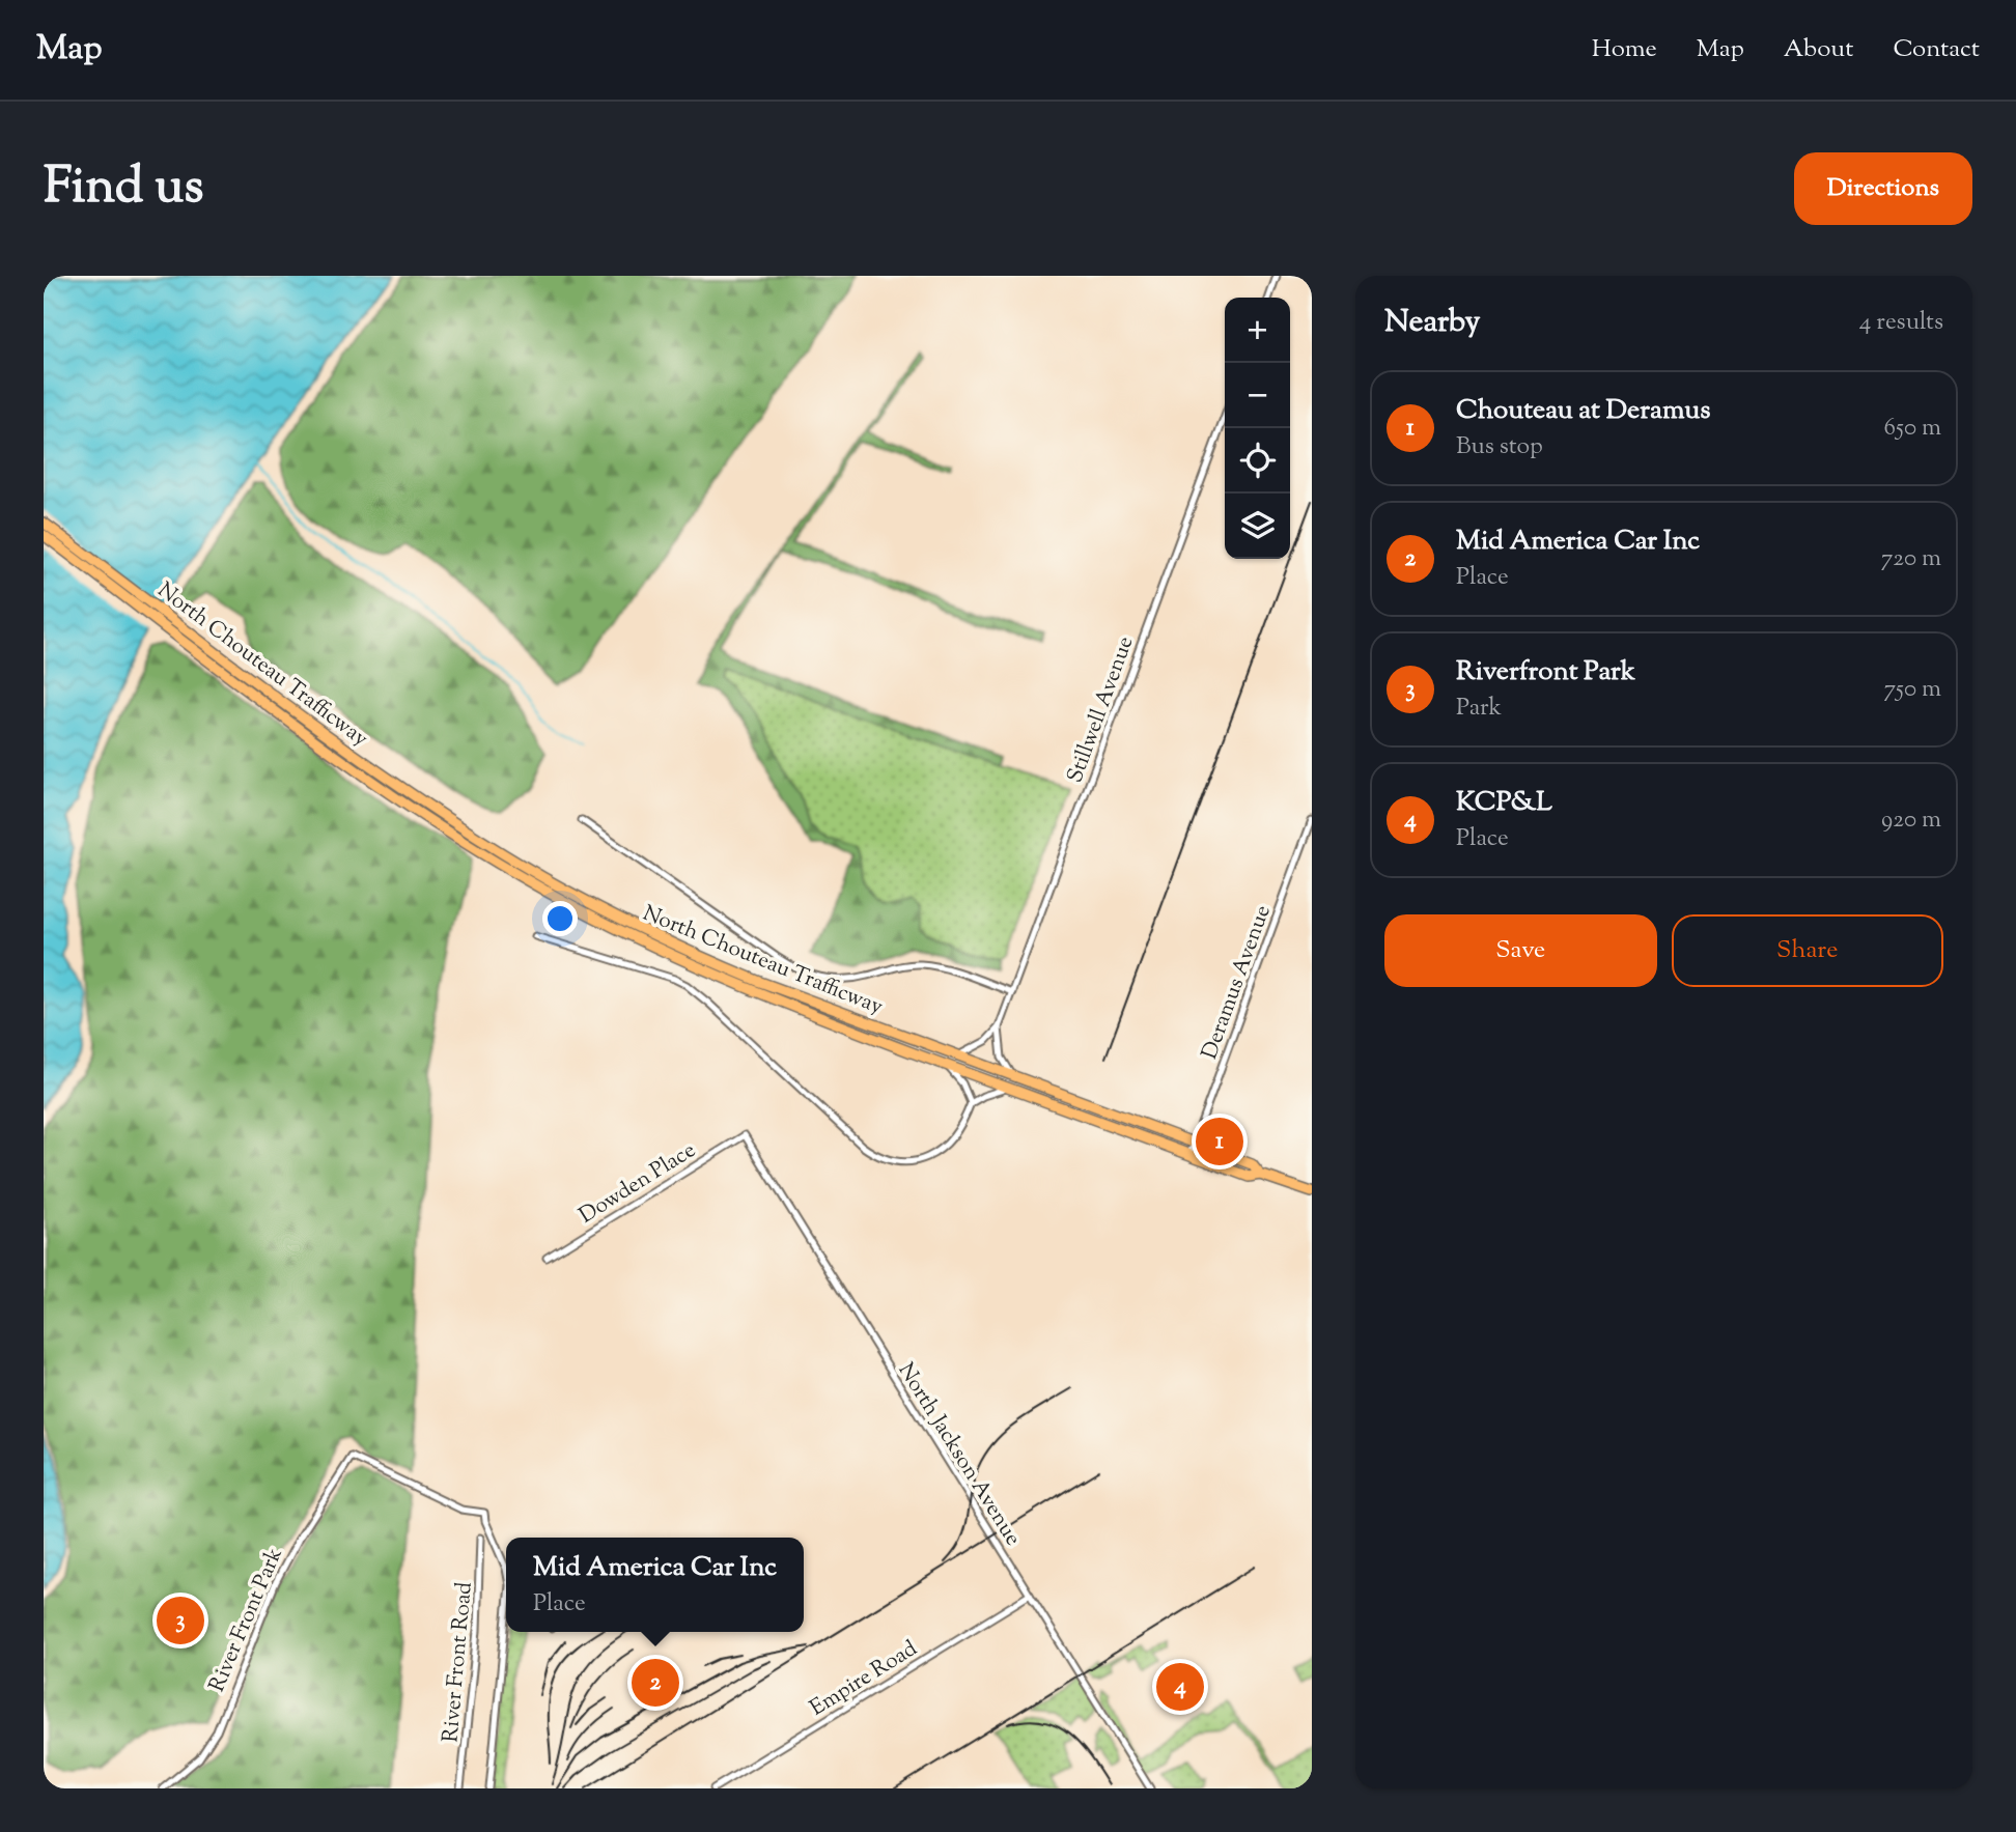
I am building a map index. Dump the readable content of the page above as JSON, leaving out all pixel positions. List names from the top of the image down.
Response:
{
  "streets": {
    "main road": ["North Chouteau Trafficway"],
    "street": [
      "Stillwell Avenue",
      "Deramus Avenue",
      "Dowden Place",
      "North Jackson Avenue",
      "River Front Park",
      "River Front Road",
      "Empire Road"
    ]
  },
  "crossings": [
    ["North Chouteau Trafficway", "Stillwell Avenue"],
    ["North Chouteau Trafficway", "Deramus Avenue"],
    ["Dowden Place", "North Jackson Avenue"],
    ["North Jackson Avenue", "Empire Road"],
    ["River Front Park", "River Front Road"]
  ],
  "page": {
    "header": "Map",
    "nav": [
      "Home",
      "Map",
      "About",
      "Contact"
    ],
    "title": "Find us",
    "buttons": [
      "Directions",
      ["Save", "Share"]
    ],
    "heading": ["Nearby", "4 results"],
    "map_buttons": ["+", "−"],
    "list": [
      {
        "mark": "1",
        "name": "Chouteau at Deramus",
        "note": "Bus stop",
        "value": "650 m"
      },
      {
        "mark": "2",
        "name": "Mid America Car Inc",
        "note": "Place",
        "value": "720 m"
      },
      {
        "mark": "3",
        "name": "Riverfront Park",
        "note": "Park",
        "value": "750 m"
      },
      {
        "mark": "4",
        "name": "KCP&L",
        "note": "Place",
        "value": "920 m"
      }
    ],
    "pins": [
      "1",
      "3",
      "2",
      "4"
    ],
    "popup": ["Mid America Car Inc", "Place"]
  }
}
